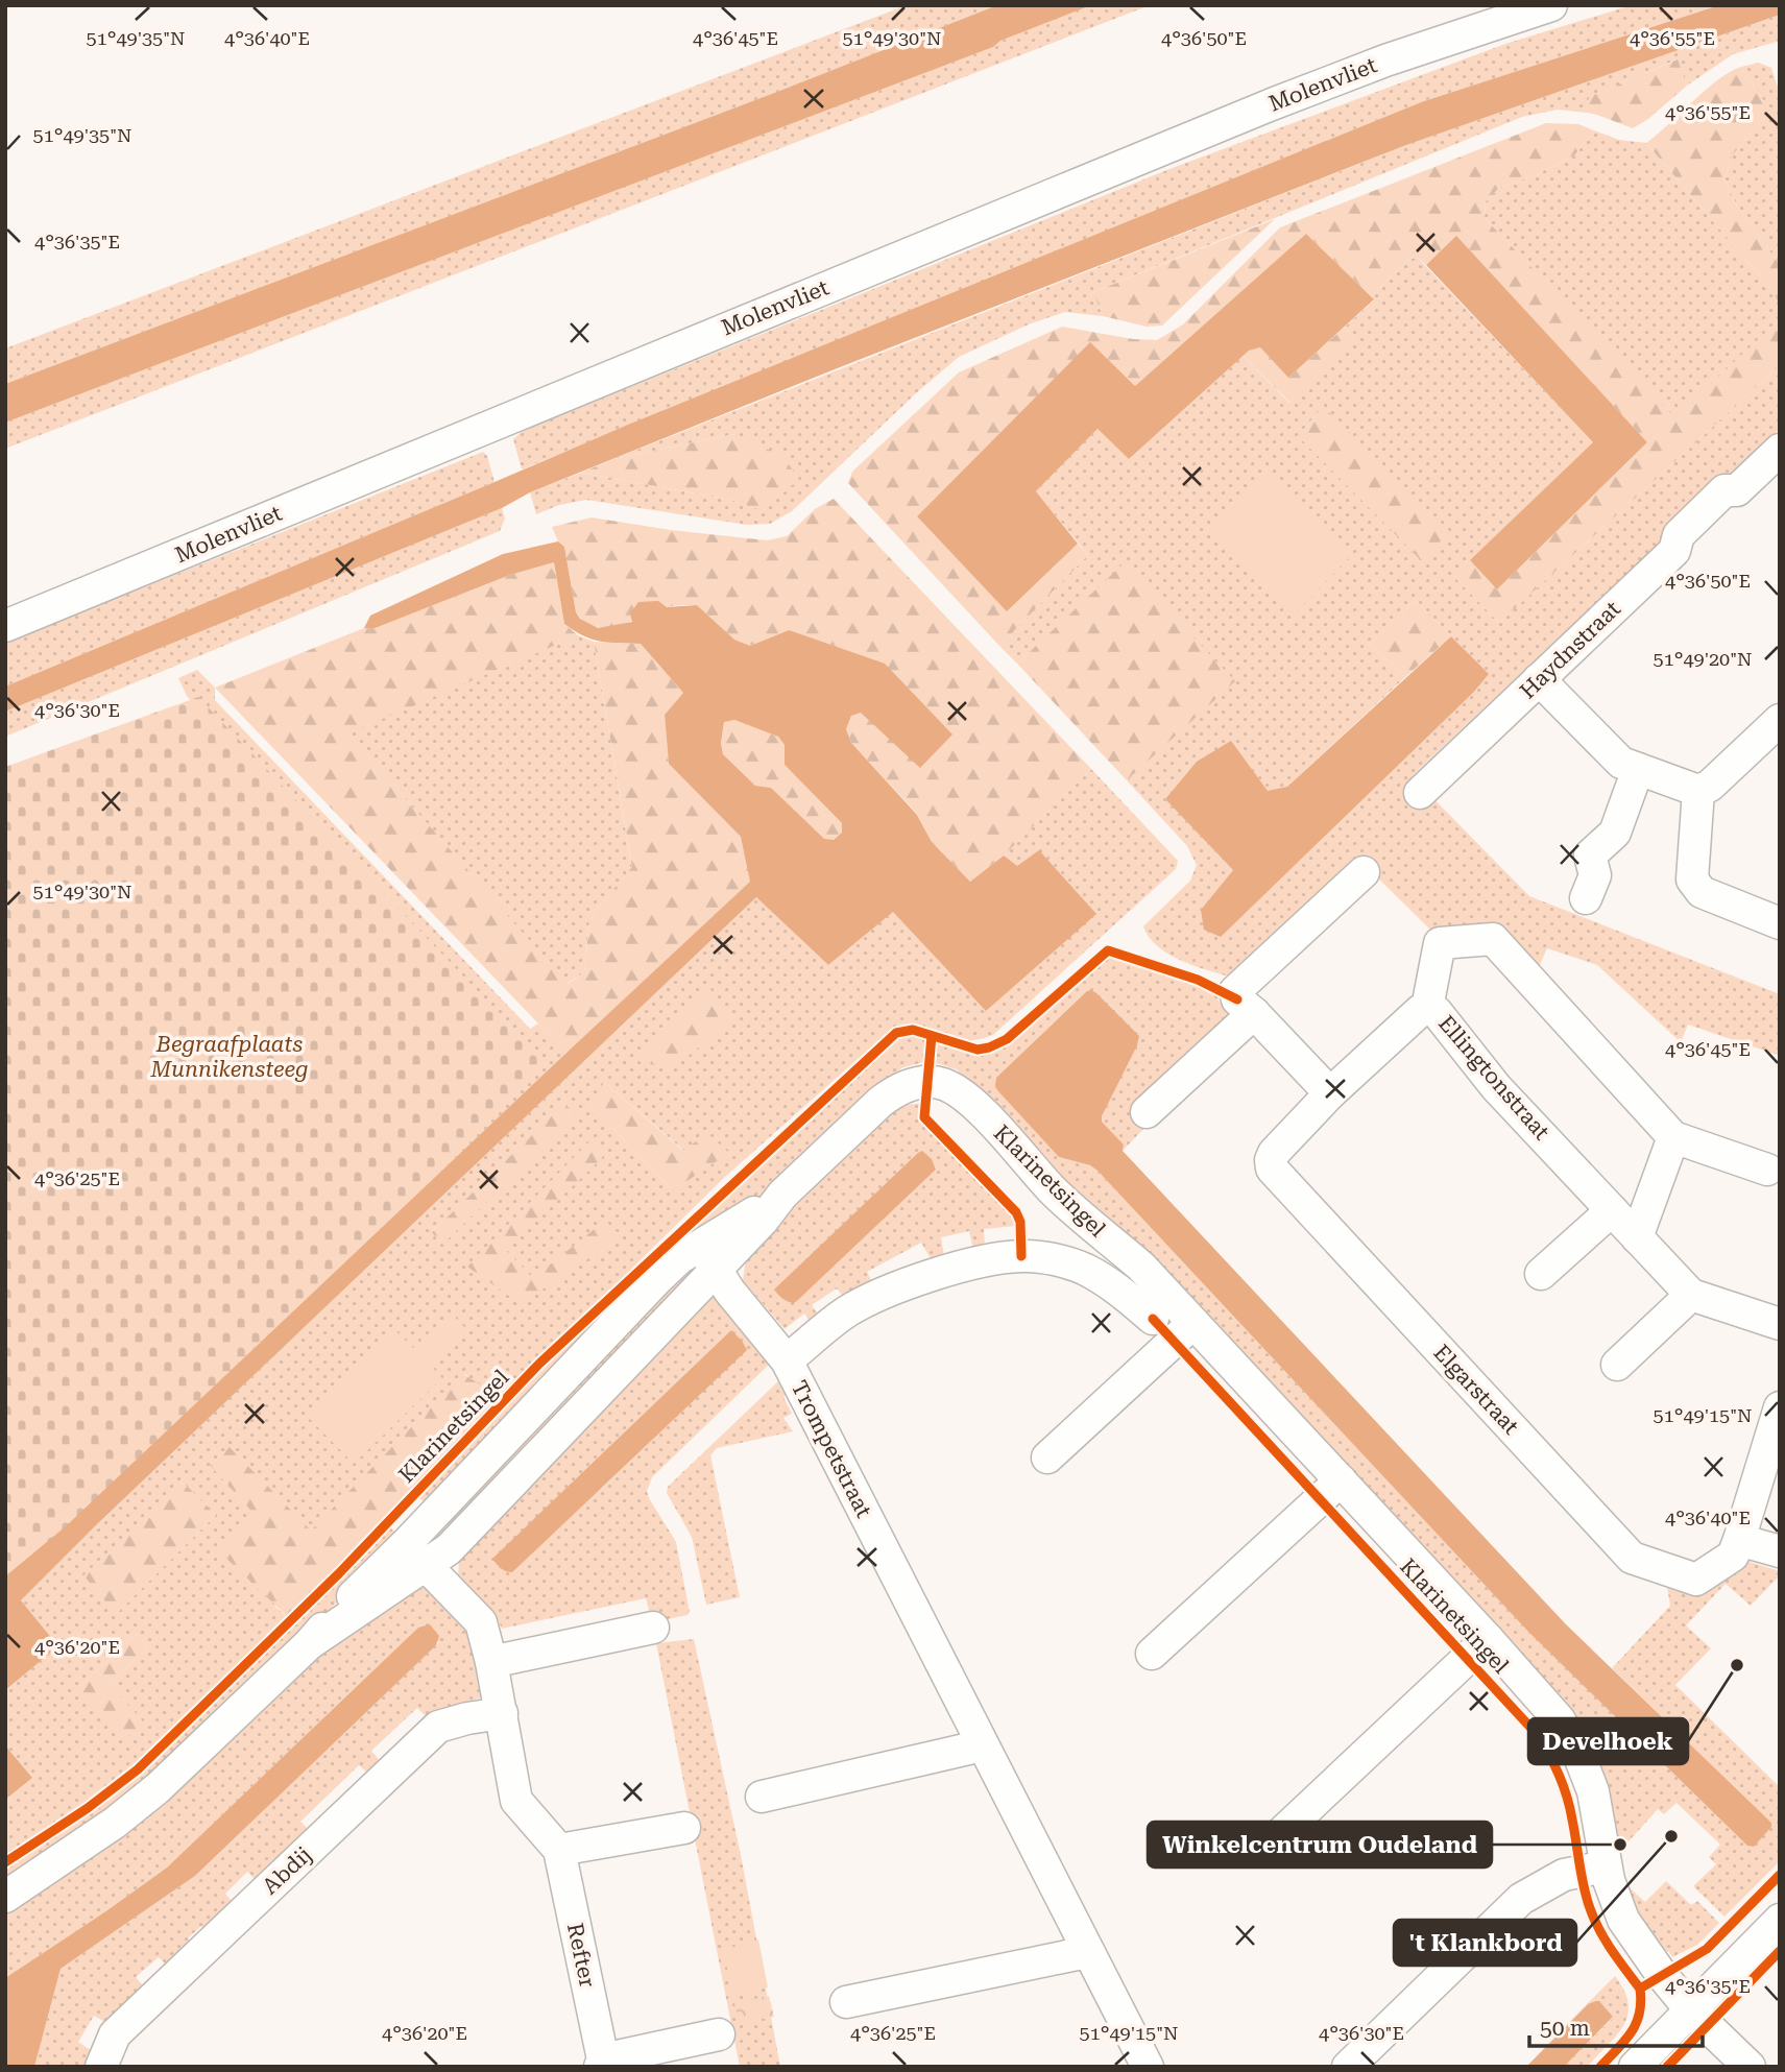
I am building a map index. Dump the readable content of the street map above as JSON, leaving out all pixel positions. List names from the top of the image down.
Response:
{
  "streets": {
    "street": [
      "Molenvliet",
      "Haydnstraat",
      "Ellingtonstraat",
      "Klarinetsingel",
      "Elgarstraat",
      "Trompetstraat",
      "Abdij",
      "Refter"
    ]
  },
  "crossings": [
    ["Ellingtonstraat", "Elgarstraat"],
    ["Klarinetsingel", "Trompetstraat"],
    ["Klarinetsingel", "Refter"],
    ["Abdij", "Refter"]
  ],
  "parks": ["Begraafplaats Munnikensteeg"],
  "places": ["Develhoek", "'t Klankbord", "Winkelcentrum Oudeland"],
  "scale_bar": "50 m",
  "coordinates": [
    "4°36'55\"E",
    "51°49'35\"N",
    "4°36'40\"E",
    "4°36'45\"E",
    "51°49'30\"N",
    "4°36'50\"E",
    "4°36'35\"E",
    "51°49'20\"N",
    "4°36'30\"E",
    "4°36'25\"E",
    "51°49'15\"N",
    "4°36'20\"E"
  ]
}
